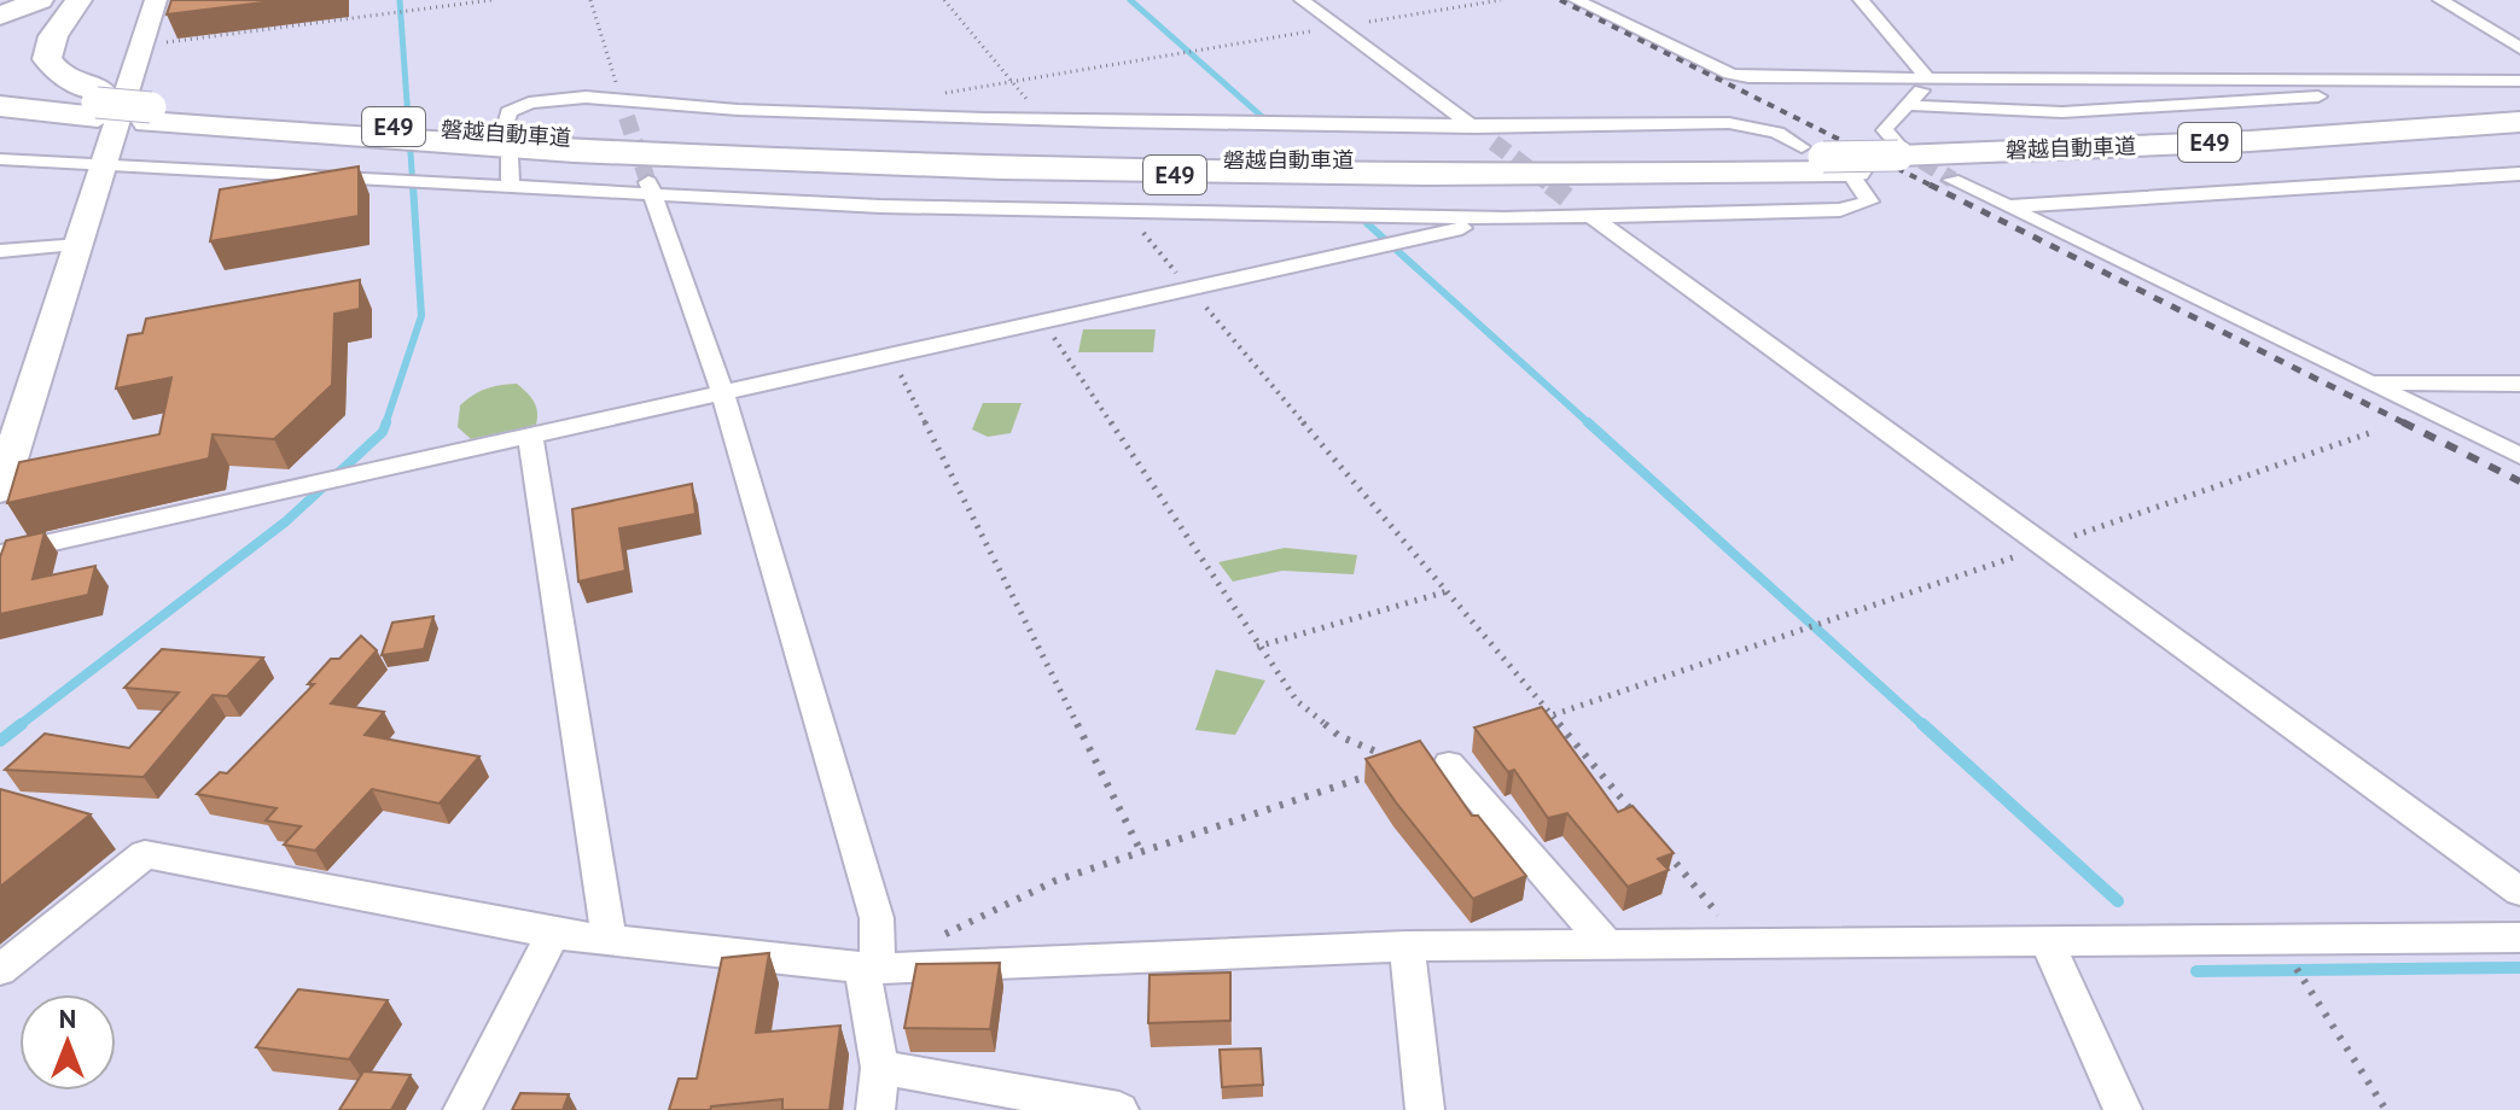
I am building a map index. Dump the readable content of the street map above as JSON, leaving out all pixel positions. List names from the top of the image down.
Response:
{
  "streets": {
    "highway": ["E49", "磐越自動車道"]
  },
  "north": "top"
}
